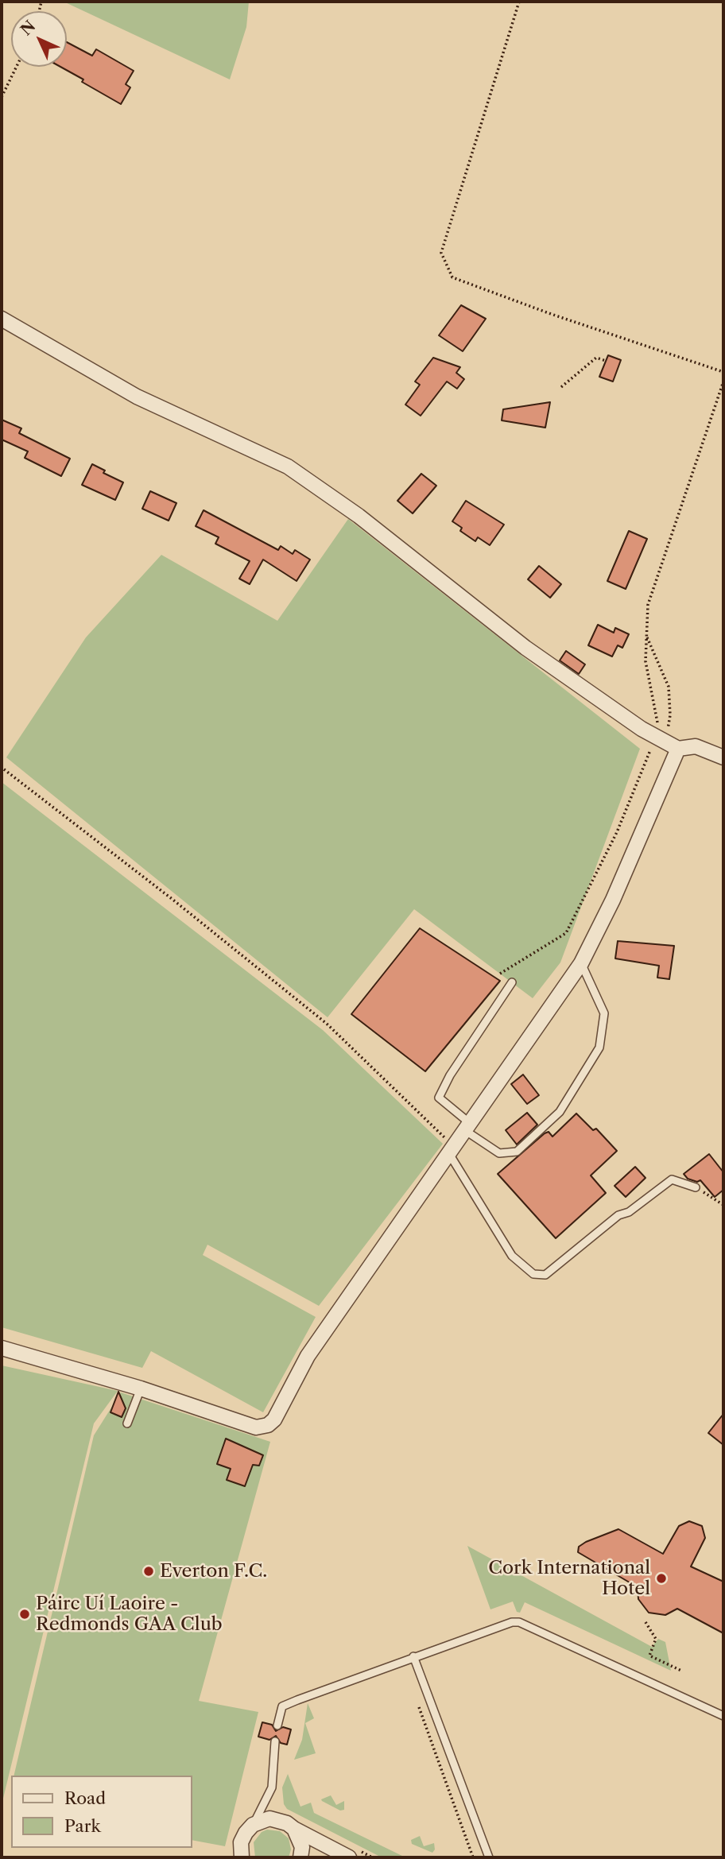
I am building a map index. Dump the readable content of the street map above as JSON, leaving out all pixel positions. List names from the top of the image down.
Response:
{
  "places": ["Everton F.C.", "Cork International Hotel", "Páirc Uí Laoire - Redmonds GAA Club"],
  "legend": ["Road", "Park"],
  "north": "top left"
}
